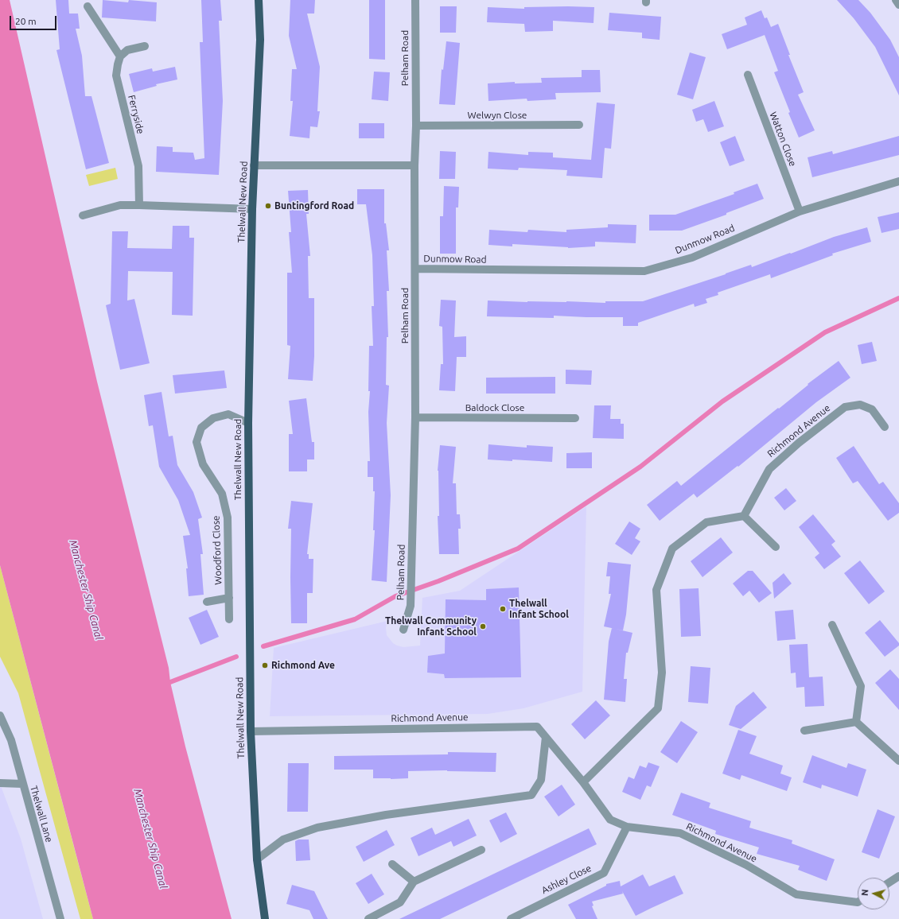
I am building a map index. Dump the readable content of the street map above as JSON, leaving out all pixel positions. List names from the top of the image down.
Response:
{
  "streets": {
    "main road": ["Thelwall New Road"],
    "street": [
      "Pelham Road",
      "Ferryside",
      "Welwyn Close",
      "Watton Close",
      "Dunmow Road",
      "Baldock Close",
      "Richmond Avenue",
      "Woodford Close",
      "Thelwall Lane",
      "Ashley Close"
    ]
  },
  "crossings": [
    ["Pelham Road", "Welwyn Close"],
    ["Pelham Road", "Dunmow Road"],
    ["Pelham Road", "Baldock Close"],
    ["Watton Close", "Dunmow Road"],
    ["Thelwall New Road", "Richmond Avenue"],
    ["Thelwall New Road", "Woodford Close"],
    ["Richmond Avenue", "Ashley Close"]
  ],
  "water": ["Manchester Ship Canal"],
  "places": [
    "Buntingford Road",
    "Thelwall Infant School",
    "Thelwall Community Infant School",
    "Richmond Ave"
  ],
  "scale_bar": "20 m",
  "north": "left"
}
